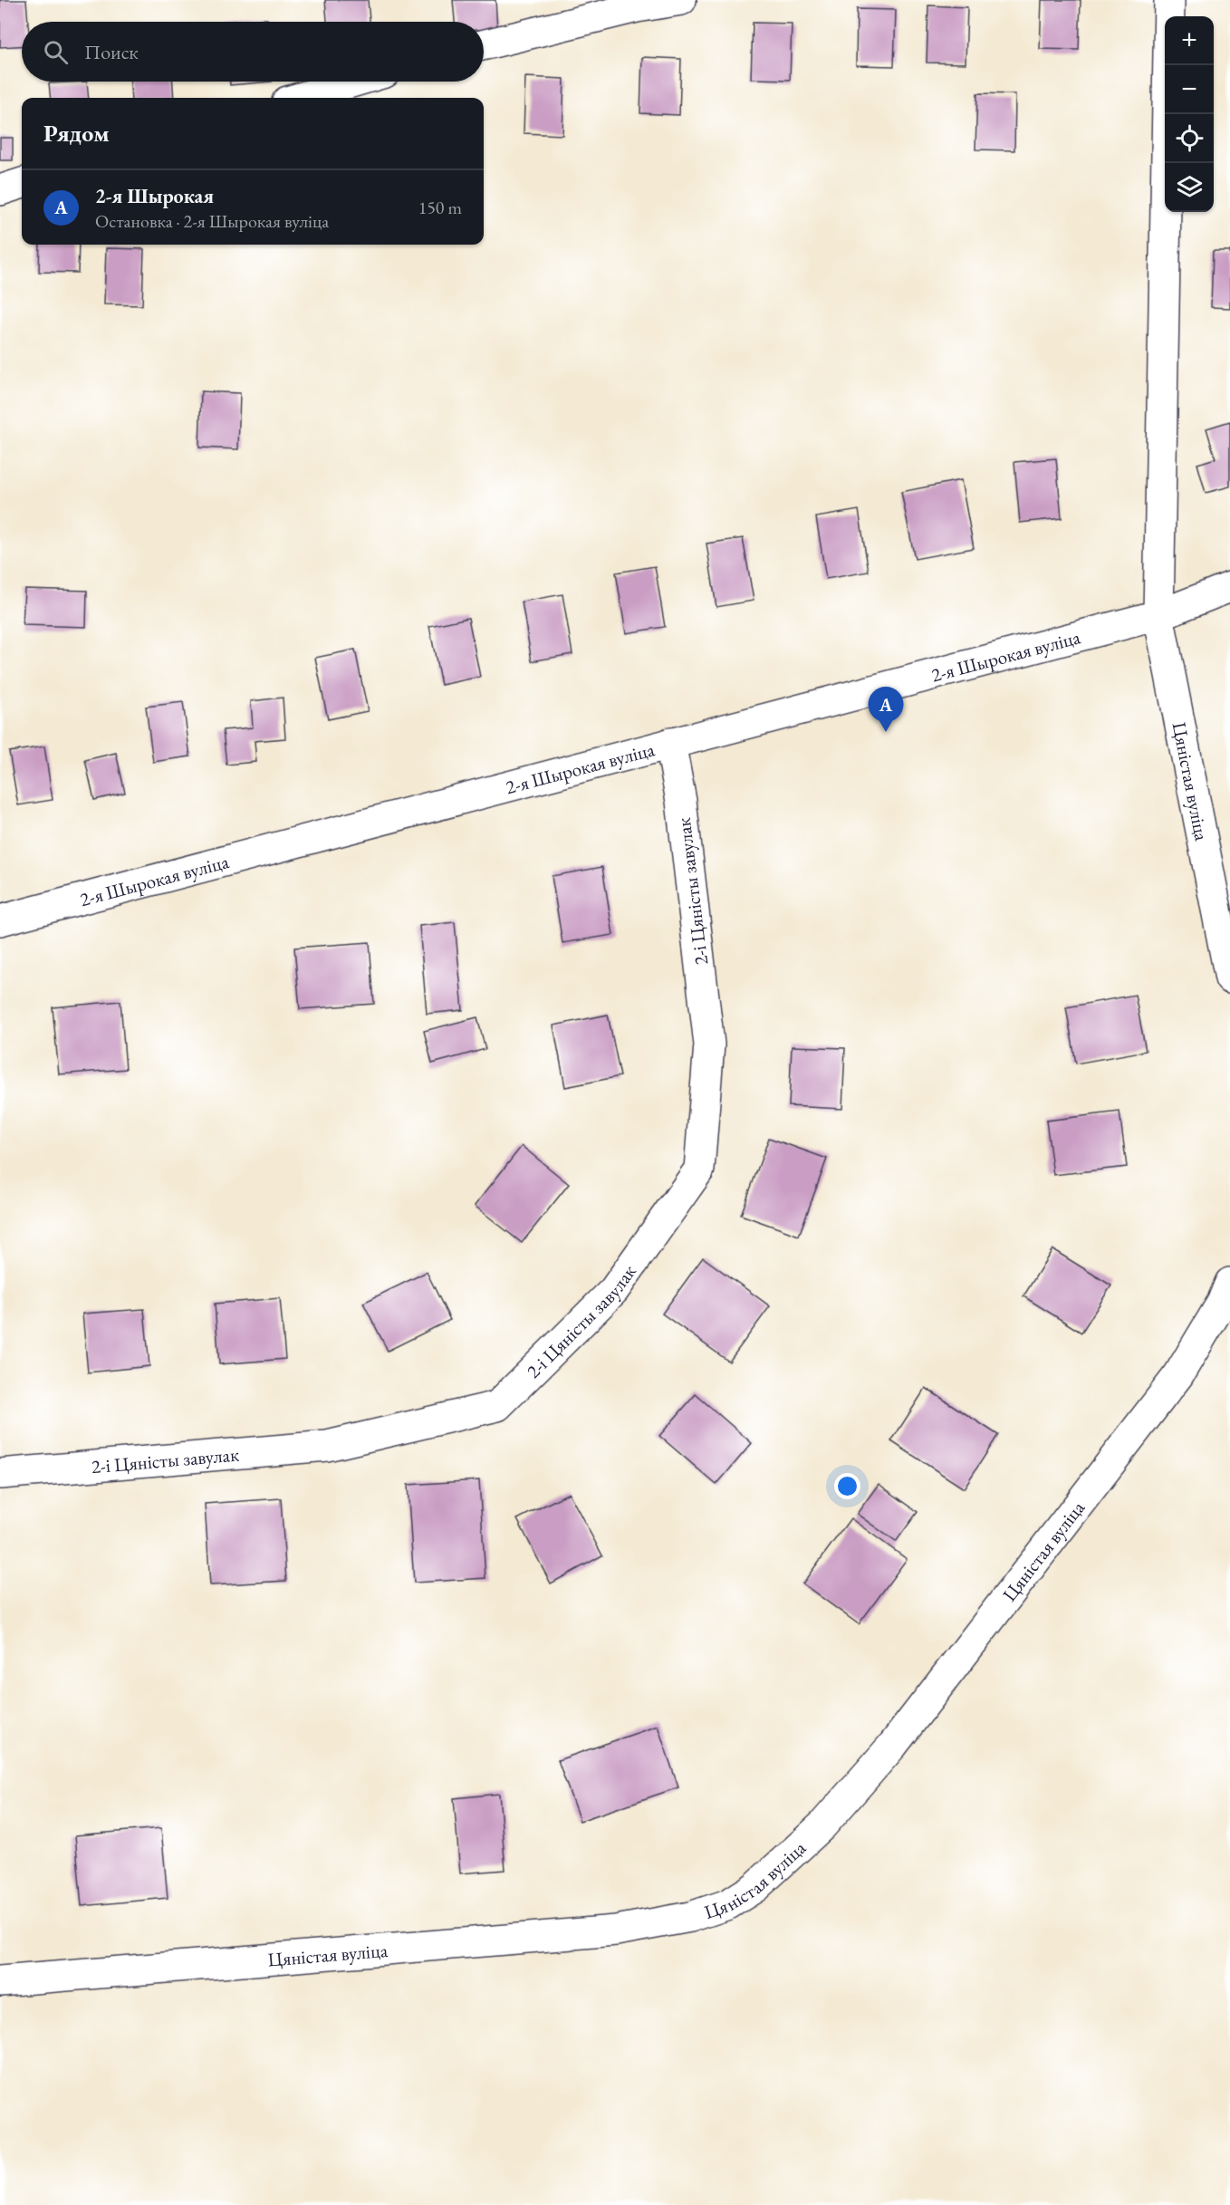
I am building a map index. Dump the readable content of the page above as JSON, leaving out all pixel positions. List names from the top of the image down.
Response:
{
  "streets": {
    "street": ["2-я Шырокая вуліца", "Цяністая вуліца", "2-і Цяністы завулак"]
  },
  "crossings": [
    ["2-я Шырокая вуліца", "Цяністая вуліца"],
    ["2-я Шырокая вуліца", "2-і Цяністы завулак"]
  ],
  "page": {
    "map_buttons": ["+", "−"],
    "search": "Поиск",
    "heading": "Рядом",
    "list": [
      {
        "mark": "A",
        "name": "2-я Шырокая",
        "note": "Остановка · 2-я Шырокая вуліца",
        "value": "150 m"
      }
    ],
    "pins": "A"
  }
}
